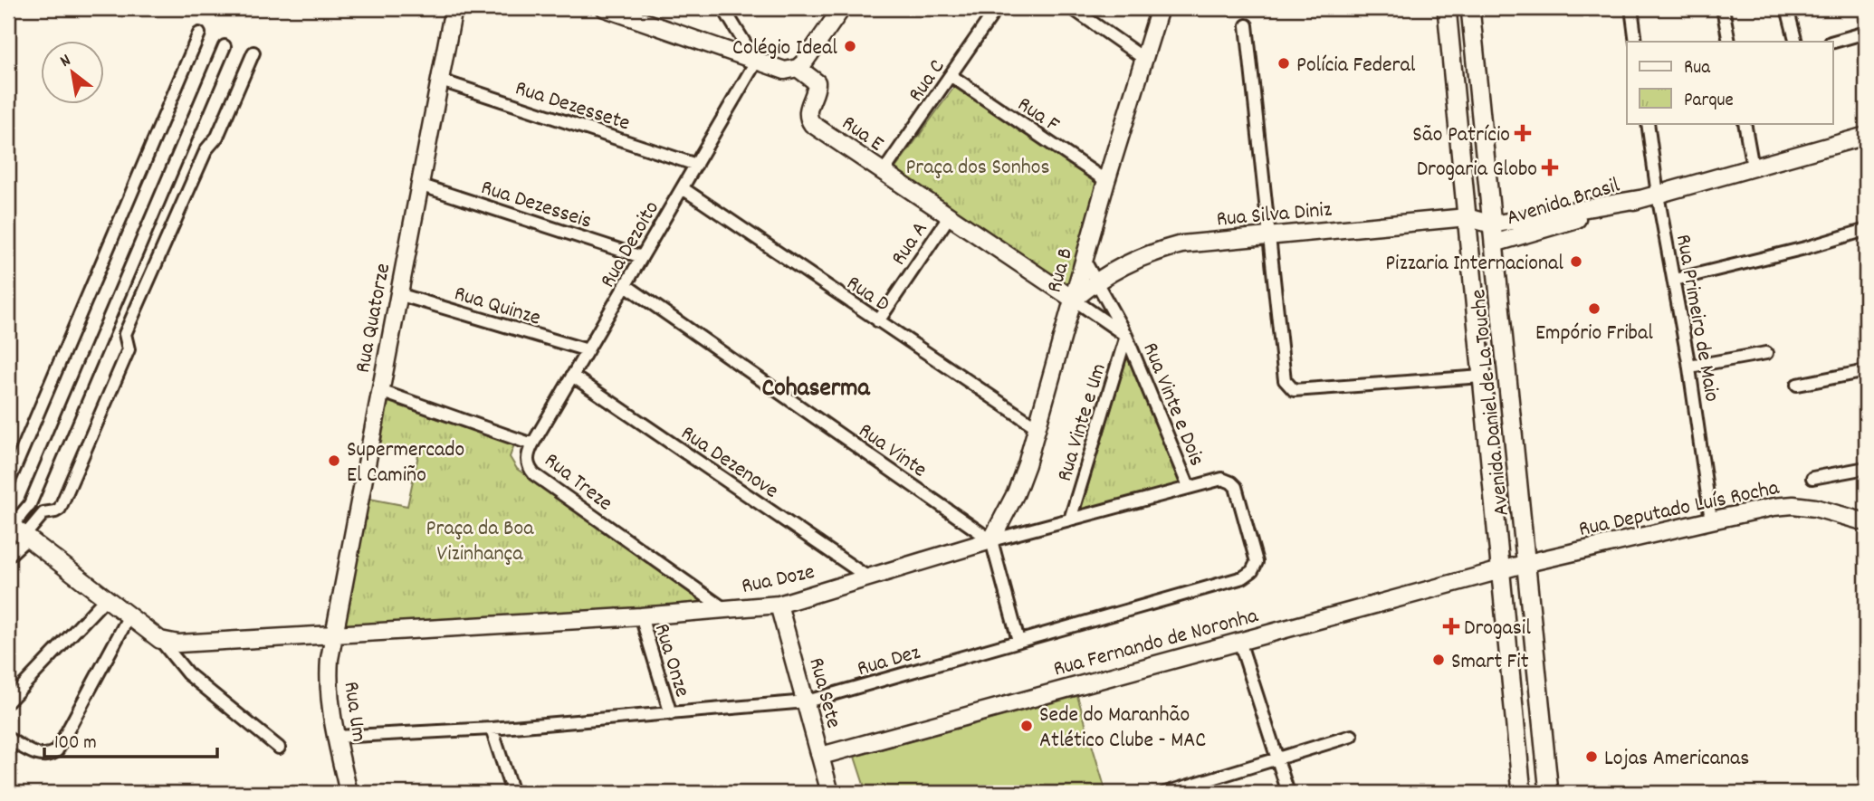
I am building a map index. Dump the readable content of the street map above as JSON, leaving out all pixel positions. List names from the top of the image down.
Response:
{
  "streets": {
    "main road": ["Avenida Daniel de La Touche"],
    "street": [
      "Rua C",
      "Rua Dezessete",
      "Rua F",
      "Rua E",
      "Avenida Brasil",
      "Rua Dezesseis",
      "Rua Silva Diniz",
      "Rua A",
      "Rua Dezoito",
      "Rua B",
      "Rua D",
      "Rua Quinze",
      "Rua Quatorze",
      "Rua Primeiro de Maio",
      "Rua Vinte e Dois",
      "Rua Vinte e Um",
      "Rua Vinte",
      "Rua Dezenove",
      "Rua Treze",
      "Rua Deputado Luís Rocha",
      "Rua Doze",
      "Rua Fernando de Noronha",
      "Rua Dez",
      "Rua Onze",
      "Rua Sete",
      "Rua Um"
    ]
  },
  "crossings": [
    ["Rua C", "Rua F"],
    ["Rua C", "Rua E"],
    ["Rua Dezessete", "Rua Dezoito"],
    ["Rua Dezessete", "Rua Quatorze"],
    ["Rua F", "Rua B"],
    ["Rua E", "Rua Silva Diniz"],
    ["Rua E", "Rua A"],
    ["Rua E", "Rua B"],
    ["Rua E", "Rua Vinte e Dois"],
    ["Avenida Brasil", "Rua Silva Diniz"],
    ["Avenida Brasil", "Rua Primeiro de Maio"],
    ["Avenida Brasil", "Avenida Daniel de La Touche"],
    ["Rua Dezesseis", "Rua Dezoito"],
    ["Rua Dezesseis", "Rua Quatorze"],
    ["Rua Silva Diniz", "Rua B"],
    ["Rua Silva Diniz", "Avenida Daniel de La Touche"],
    ["Rua Silva Diniz", "Rua Vinte e Dois"],
    ["Rua A", "Rua D"],
    ["Rua Dezoito", "Rua D"],
    ["Rua Dezoito", "Rua Quinze"],
    ["Rua Dezoito", "Rua Vinte"],
    ["Rua Dezoito", "Rua Dezenove"],
    ["Rua Dezoito", "Rua Treze"],
    ["Rua B", "Rua D"],
    ["Rua B", "Rua Vinte e Dois"],
    ["Rua B", "Rua Vinte"],
    ["Rua B", "Rua Doze"],
    ["Rua Quinze", "Rua Quatorze"],
    ["Rua Quatorze", "Rua Treze"],
    ["Rua Quatorze", "Rua Doze"],
    ["Rua Quatorze", "Rua Um"],
    ["Rua Primeiro de Maio", "Rua Deputado Luís Rocha"],
    ["Avenida Daniel de La Touche", "Rua Deputado Luís Rocha"],
    ["Avenida Daniel de La Touche", "Rua Fernando de Noronha"],
    ["Rua Vinte e Dois", "Rua Vinte e Um"],
    ["Rua Vinte e Dois", "Rua Doze"],
    ["Rua Vinte e Um", "Rua Doze"],
    ["Rua Vinte", "Rua Doze"],
    ["Rua Dezenove", "Rua Doze"],
    ["Rua Treze", "Rua Doze"],
    ["Rua Deputado Luís Rocha", "Rua Fernando de Noronha"],
    ["Rua Doze", "Rua Dez"],
    ["Rua Doze", "Rua Onze"],
    ["Rua Doze", "Rua Sete"],
    ["Rua Doze", "Rua Um"],
    ["Rua Fernando de Noronha", "Rua Sete"],
    ["Rua Dez", "Rua Onze"],
    ["Rua Dez", "Rua Sete"],
    ["Rua Dez", "Rua Um"]
  ],
  "districts": ["Cohaserma"],
  "parks": ["Praça dos Sonhos", "Praça da Boa Vizinhança"],
  "places": {
    "other": [
      "Colégio Ideal",
      "Polícia Federal",
      "Pizzaria Internacional",
      "Empório Fribal",
      "Supermercado El Camiño",
      "Smart Fit",
      "Sede do Maranhão Atlético Clube - MAC",
      "Lojas Americanas"
    ],
    "health": ["São Patrício", "Drogaria Globo", "Drogasil"]
  },
  "legend": ["Rua", "Parque"],
  "scale_bar": "100 m",
  "north": "top left"
}
